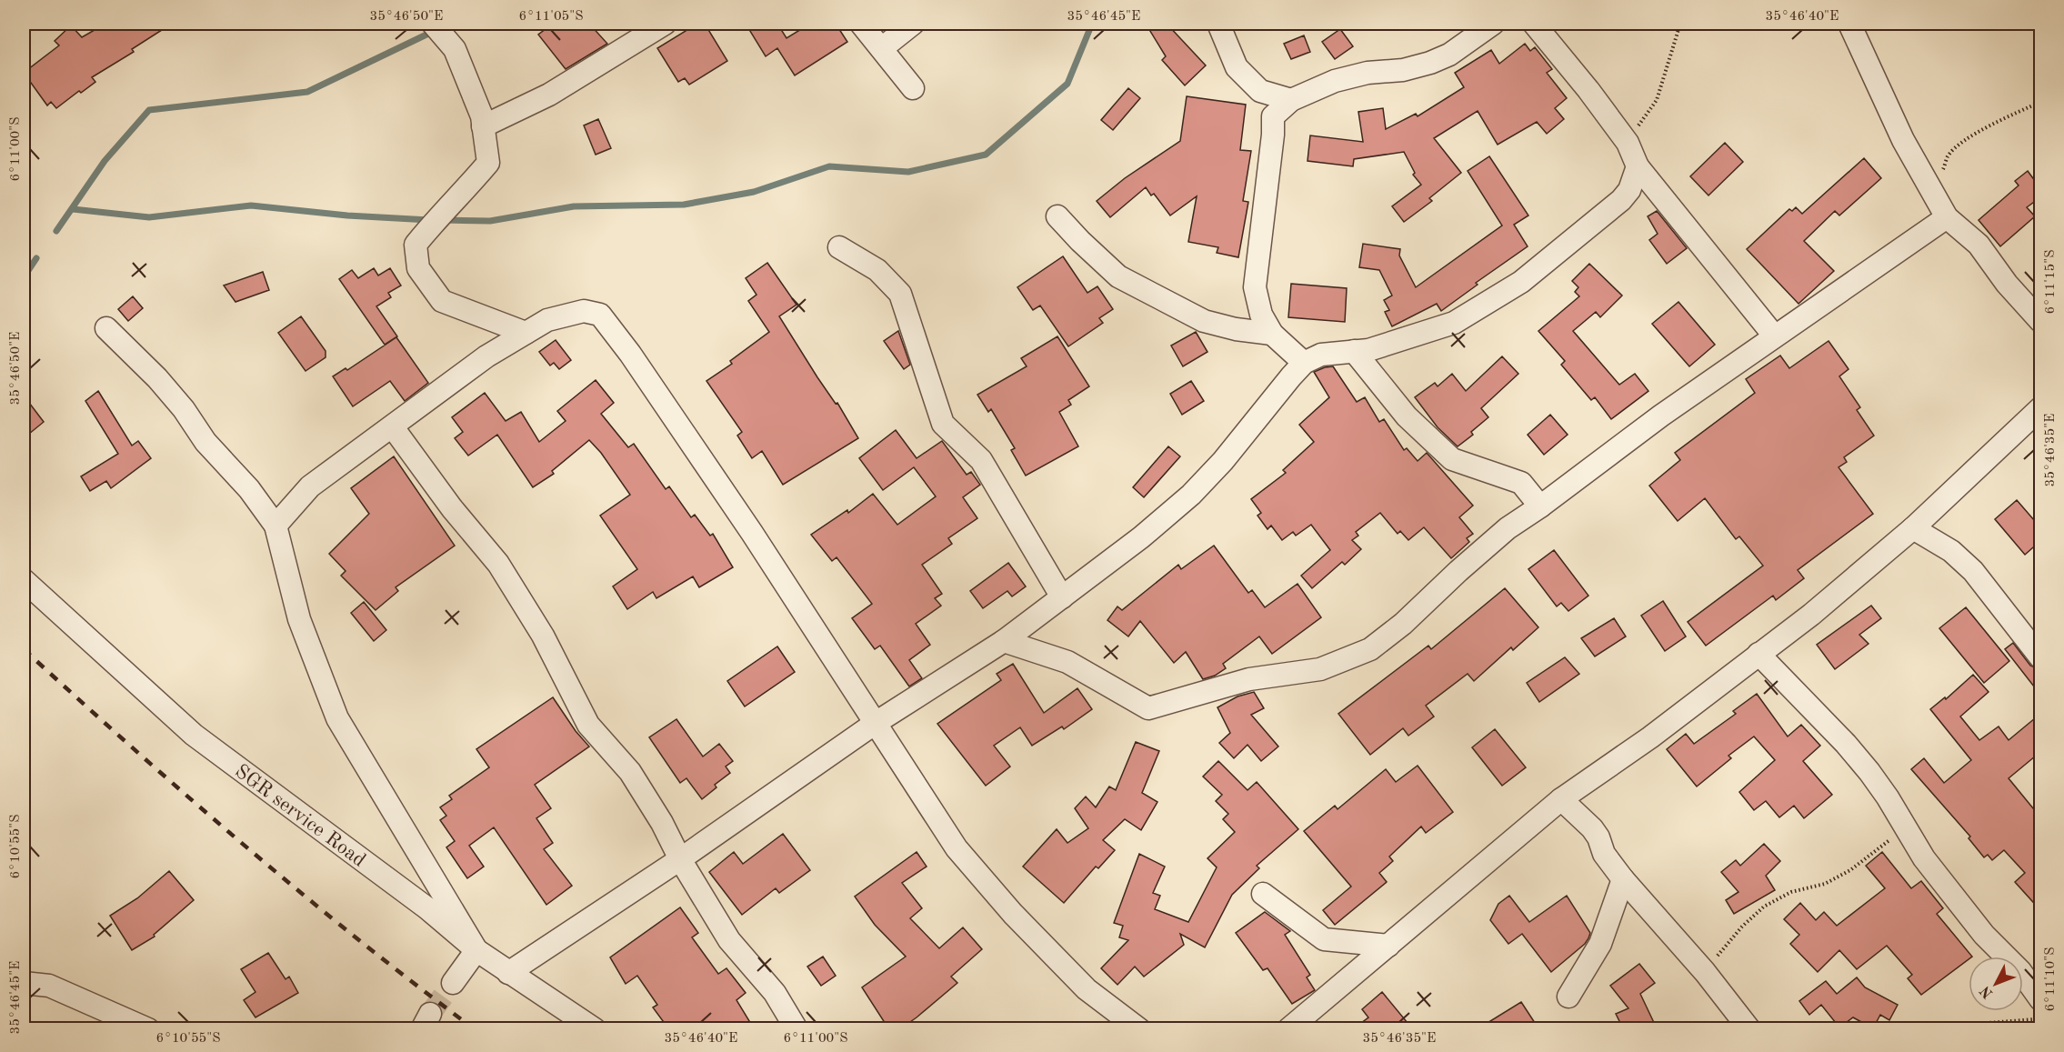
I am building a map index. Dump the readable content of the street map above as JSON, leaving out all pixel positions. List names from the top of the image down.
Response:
{
  "streets": {
    "street": ["SGR service Road"]
  },
  "north": "bottom left",
  "coordinates": [
    "35°46'50\"E",
    "6°11'05\"S",
    "35°46'45\"E",
    "35°46'40\"E",
    "6°11'00\"S",
    "6°11'15\"S",
    "35°46'35\"E",
    "6°10'55\"S",
    "6°11'10\"S"
  ]
}
